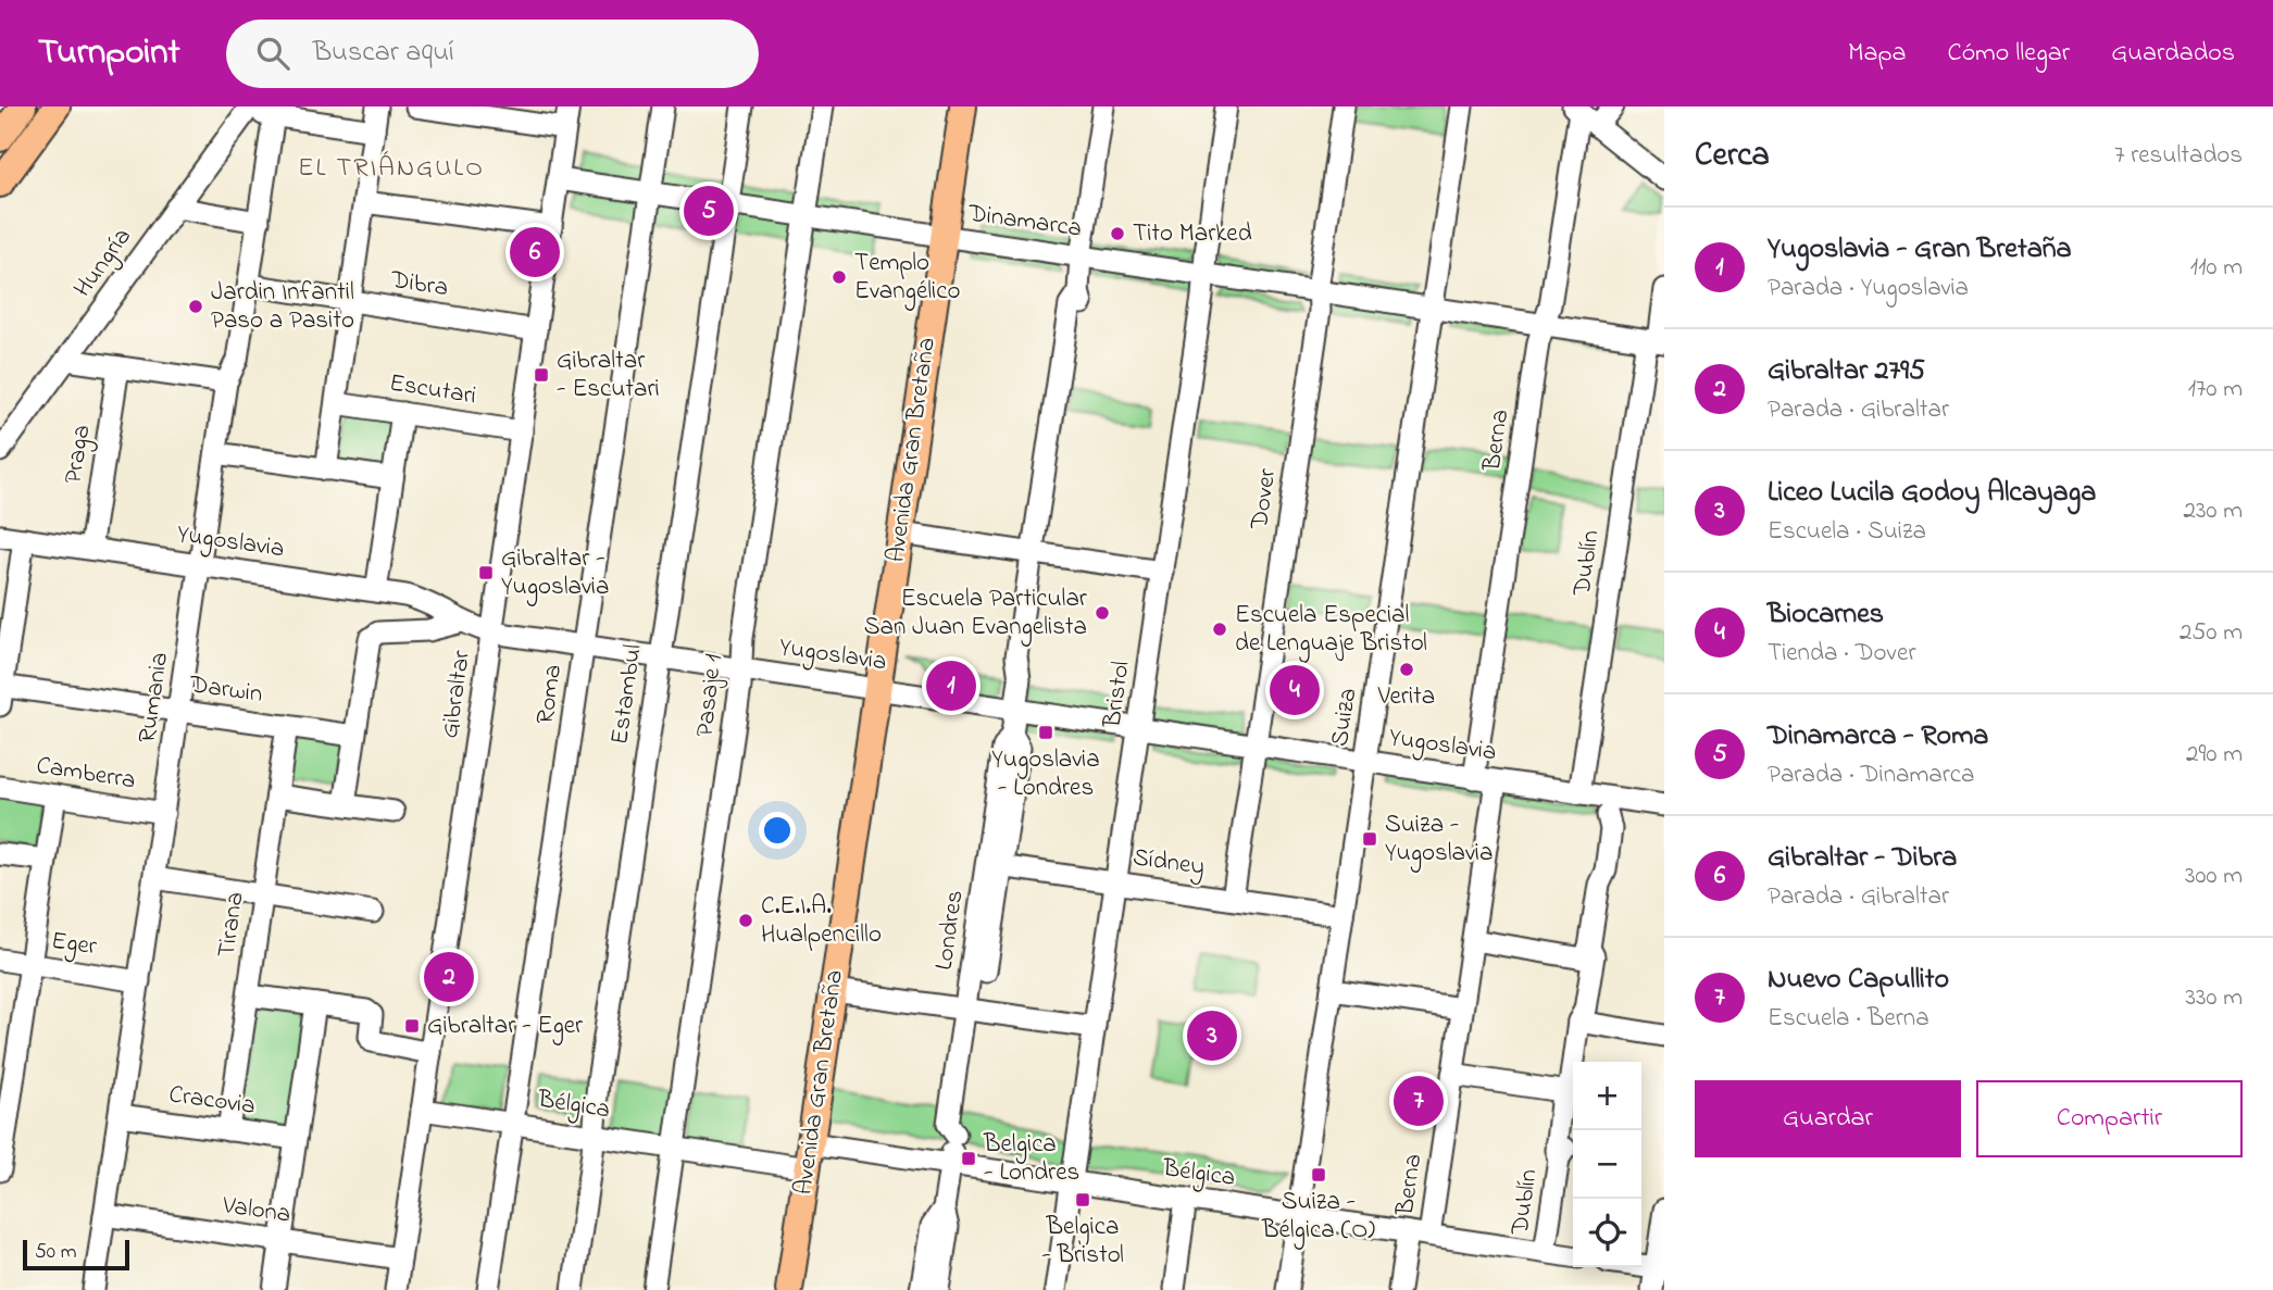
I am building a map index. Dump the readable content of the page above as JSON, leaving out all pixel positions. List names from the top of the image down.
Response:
{
  "streets": {
    "main road": ["Avenida Gran Bretaña"],
    "street": [
      "Dinamarca",
      "Hungría",
      "Dibra",
      "Escutari",
      "Berna",
      "Praga",
      "Dover",
      "Yugoslavia",
      "Dublín",
      "Darwin",
      "Gibraltar",
      "Roma",
      "Estambul",
      "Bristol",
      "Pasaje 1",
      "Rumania",
      "Suiza",
      "Camberra",
      "Sídney",
      "Tirana",
      "Londres",
      "Eger",
      "Cracovia",
      "Bélgica",
      "Valona"
    ]
  },
  "crossings": [
    ["Dinamarca", "Berna"],
    ["Dinamarca", "Avenida Gran Bretaña"],
    ["Dinamarca", "Dover"],
    ["Dinamarca", "Dublín"],
    ["Dinamarca", "Gibraltar"],
    ["Dinamarca", "Roma"],
    ["Dinamarca", "Estambul"],
    ["Dinamarca", "Bristol"],
    ["Dinamarca", "Pasaje 1"],
    ["Dinamarca", "Suiza"],
    ["Dinamarca", "Londres"],
    ["Dibra", "Gibraltar"],
    ["Dibra", "Rumania"],
    ["Escutari", "Gibraltar"],
    ["Berna", "Yugoslavia"],
    ["Berna", "Bélgica"],
    ["Avenida Gran Bretaña", "Yugoslavia"],
    ["Avenida Gran Bretaña", "Bélgica"],
    ["Praga", "Yugoslavia"],
    ["Dover", "Yugoslavia"],
    ["Dover", "Sídney"],
    ["Yugoslavia", "Dublín"],
    ["Yugoslavia", "Gibraltar"],
    ["Yugoslavia", "Roma"],
    ["Yugoslavia", "Estambul"],
    ["Yugoslavia", "Bristol"],
    ["Yugoslavia", "Pasaje 1"],
    ["Yugoslavia", "Rumania"],
    ["Yugoslavia", "Suiza"],
    ["Yugoslavia", "Londres"],
    ["Dublín", "Bélgica"],
    ["Darwin", "Rumania"],
    ["Darwin", "Tirana"],
    ["Gibraltar", "Bélgica"],
    ["Gibraltar", "Valona"],
    ["Roma", "Bélgica"],
    ["Estambul", "Bélgica"],
    ["Bristol", "Sídney"],
    ["Bristol", "Bélgica"],
    ["Pasaje 1", "Bélgica"],
    ["Rumania", "Camberra"],
    ["Rumania", "Eger"],
    ["Rumania", "Cracovia"],
    ["Rumania", "Valona"],
    ["Suiza", "Sídney"],
    ["Suiza", "Bélgica"],
    ["Sídney", "Londres"],
    ["Tirana", "Cracovia"],
    ["Londres", "Bélgica"]
  ],
  "districts": ["EL TRIÁNGULO"],
  "places": {
    "other": [
      "Tito Marked",
      "Templo Evangélico",
      "Jardin Infantil Paso a Pasito",
      "Escuela Particular San Juan Evangelista",
      "Escuela Especial de Lenguaje Bristol",
      "Verita",
      "C.E.I.A. Hualpencillo"
    ],
    "transit": [
      "Gibraltar - Escutari",
      "Gibraltar - Yugoslavia",
      "Yugoslavia - Londres",
      "Suiza - Yugoslavia",
      "Gibraltar - Eger",
      "Belgica - Londres",
      "Suiza - Bélgica (O)",
      "Belgica - Bristol"
    ]
  },
  "scale_bar": "50 m",
  "page": {
    "header": "Turnpoint",
    "search": "Buscar aquí",
    "nav": ["Mapa", "Cómo llegar", "Guardados"],
    "heading": ["Cerca", "7 resultados"],
    "pins": [
      "5",
      "6",
      "1",
      "4",
      "2",
      "3",
      "7"
    ],
    "list": [
      {
        "mark": "1",
        "name": "Yugoslavia - Gran Bretaña",
        "note": "Parada · Yugoslavia",
        "value": "110 m"
      },
      {
        "mark": "2",
        "name": "Gibraltar 2795",
        "note": "Parada · Gibraltar",
        "value": "170 m"
      },
      {
        "mark": "3",
        "name": "Liceo Lucila Godoy Alcayaga",
        "note": "Escuela · Suiza",
        "value": "230 m"
      },
      {
        "mark": "4",
        "name": "Biocarnes",
        "note": "Tienda · Dover",
        "value": "250 m"
      },
      {
        "mark": "5",
        "name": "Dinamarca - Roma",
        "note": "Parada · Dinamarca",
        "value": "290 m"
      },
      {
        "mark": "6",
        "name": "Gibraltar - Dibra",
        "note": "Parada · Gibraltar",
        "value": "300 m"
      },
      {
        "mark": "7",
        "name": "Nuevo Capullito",
        "note": "Escuela · Berna",
        "value": "330 m"
      }
    ],
    "buttons": ["Guardar", "Compartir"],
    "map_buttons": ["+", "−"],
    "scale": "50 m"
  }
}
